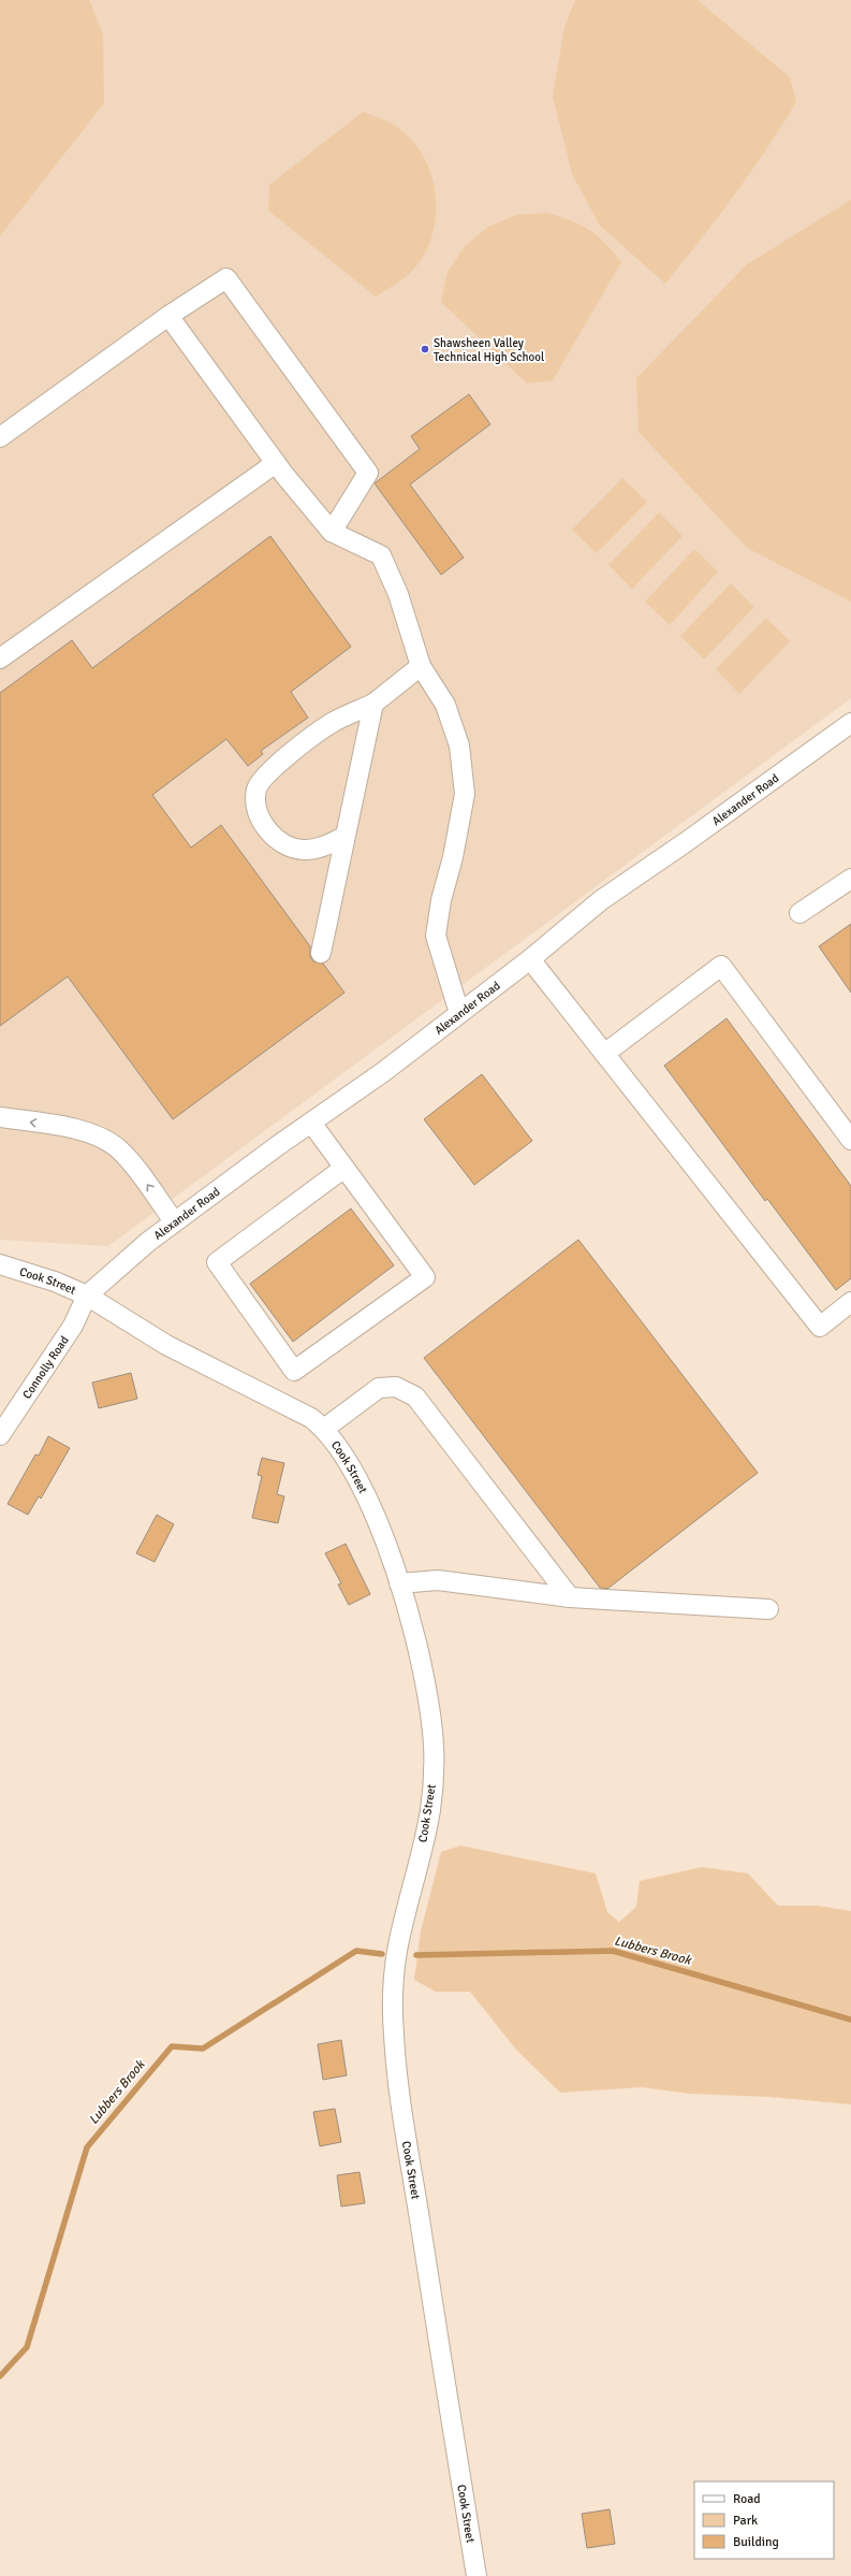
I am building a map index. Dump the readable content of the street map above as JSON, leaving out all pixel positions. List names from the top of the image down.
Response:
{
  "streets": {
    "street": ["Alexander Road", "Cook Street", "Connolly Road"]
  },
  "crossings": [
    ["Alexander Road", "Cook Street"],
    ["Alexander Road", "Connolly Road"],
    ["Cook Street", "Connolly Road"]
  ],
  "water": ["Lubbers Brook"],
  "places": ["Shawsheen Valley Technical High School"],
  "legend": ["Road", "Park", "Building"]
}
